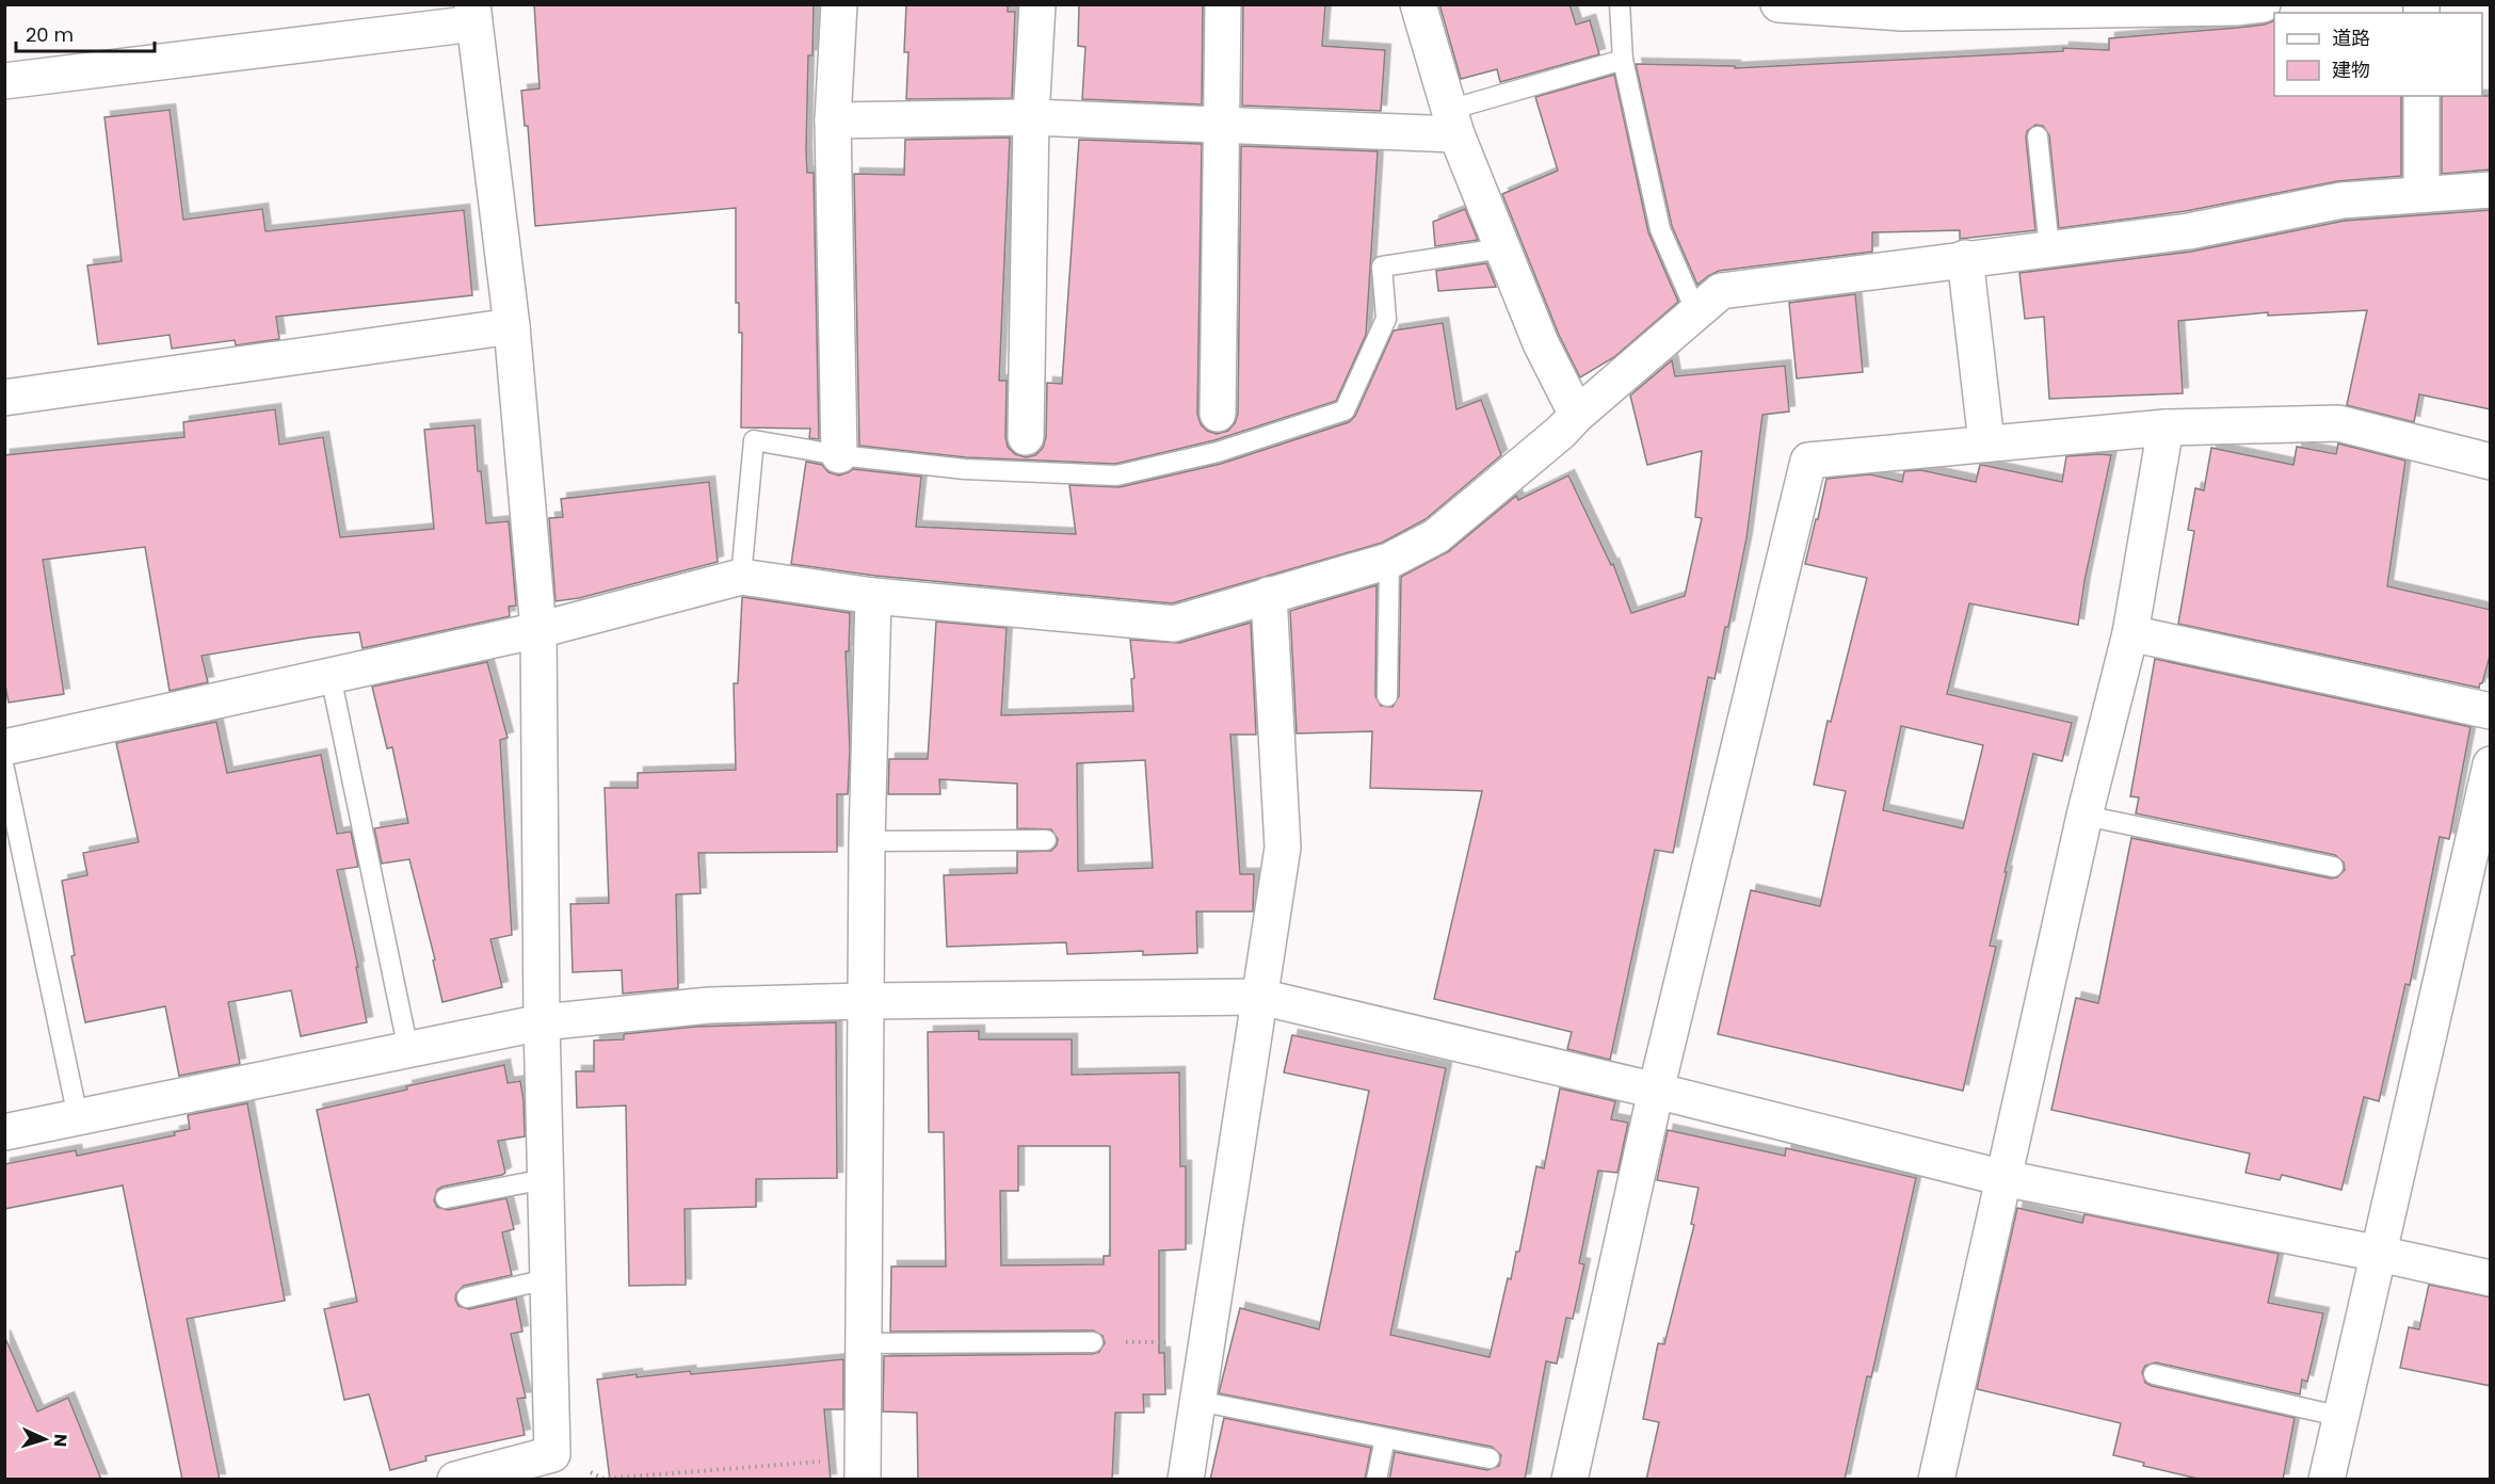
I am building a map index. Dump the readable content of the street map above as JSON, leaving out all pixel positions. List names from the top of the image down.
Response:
{
  "legend": ["道路", "建物"],
  "scale_bar": "20 m",
  "north": "right"
}
